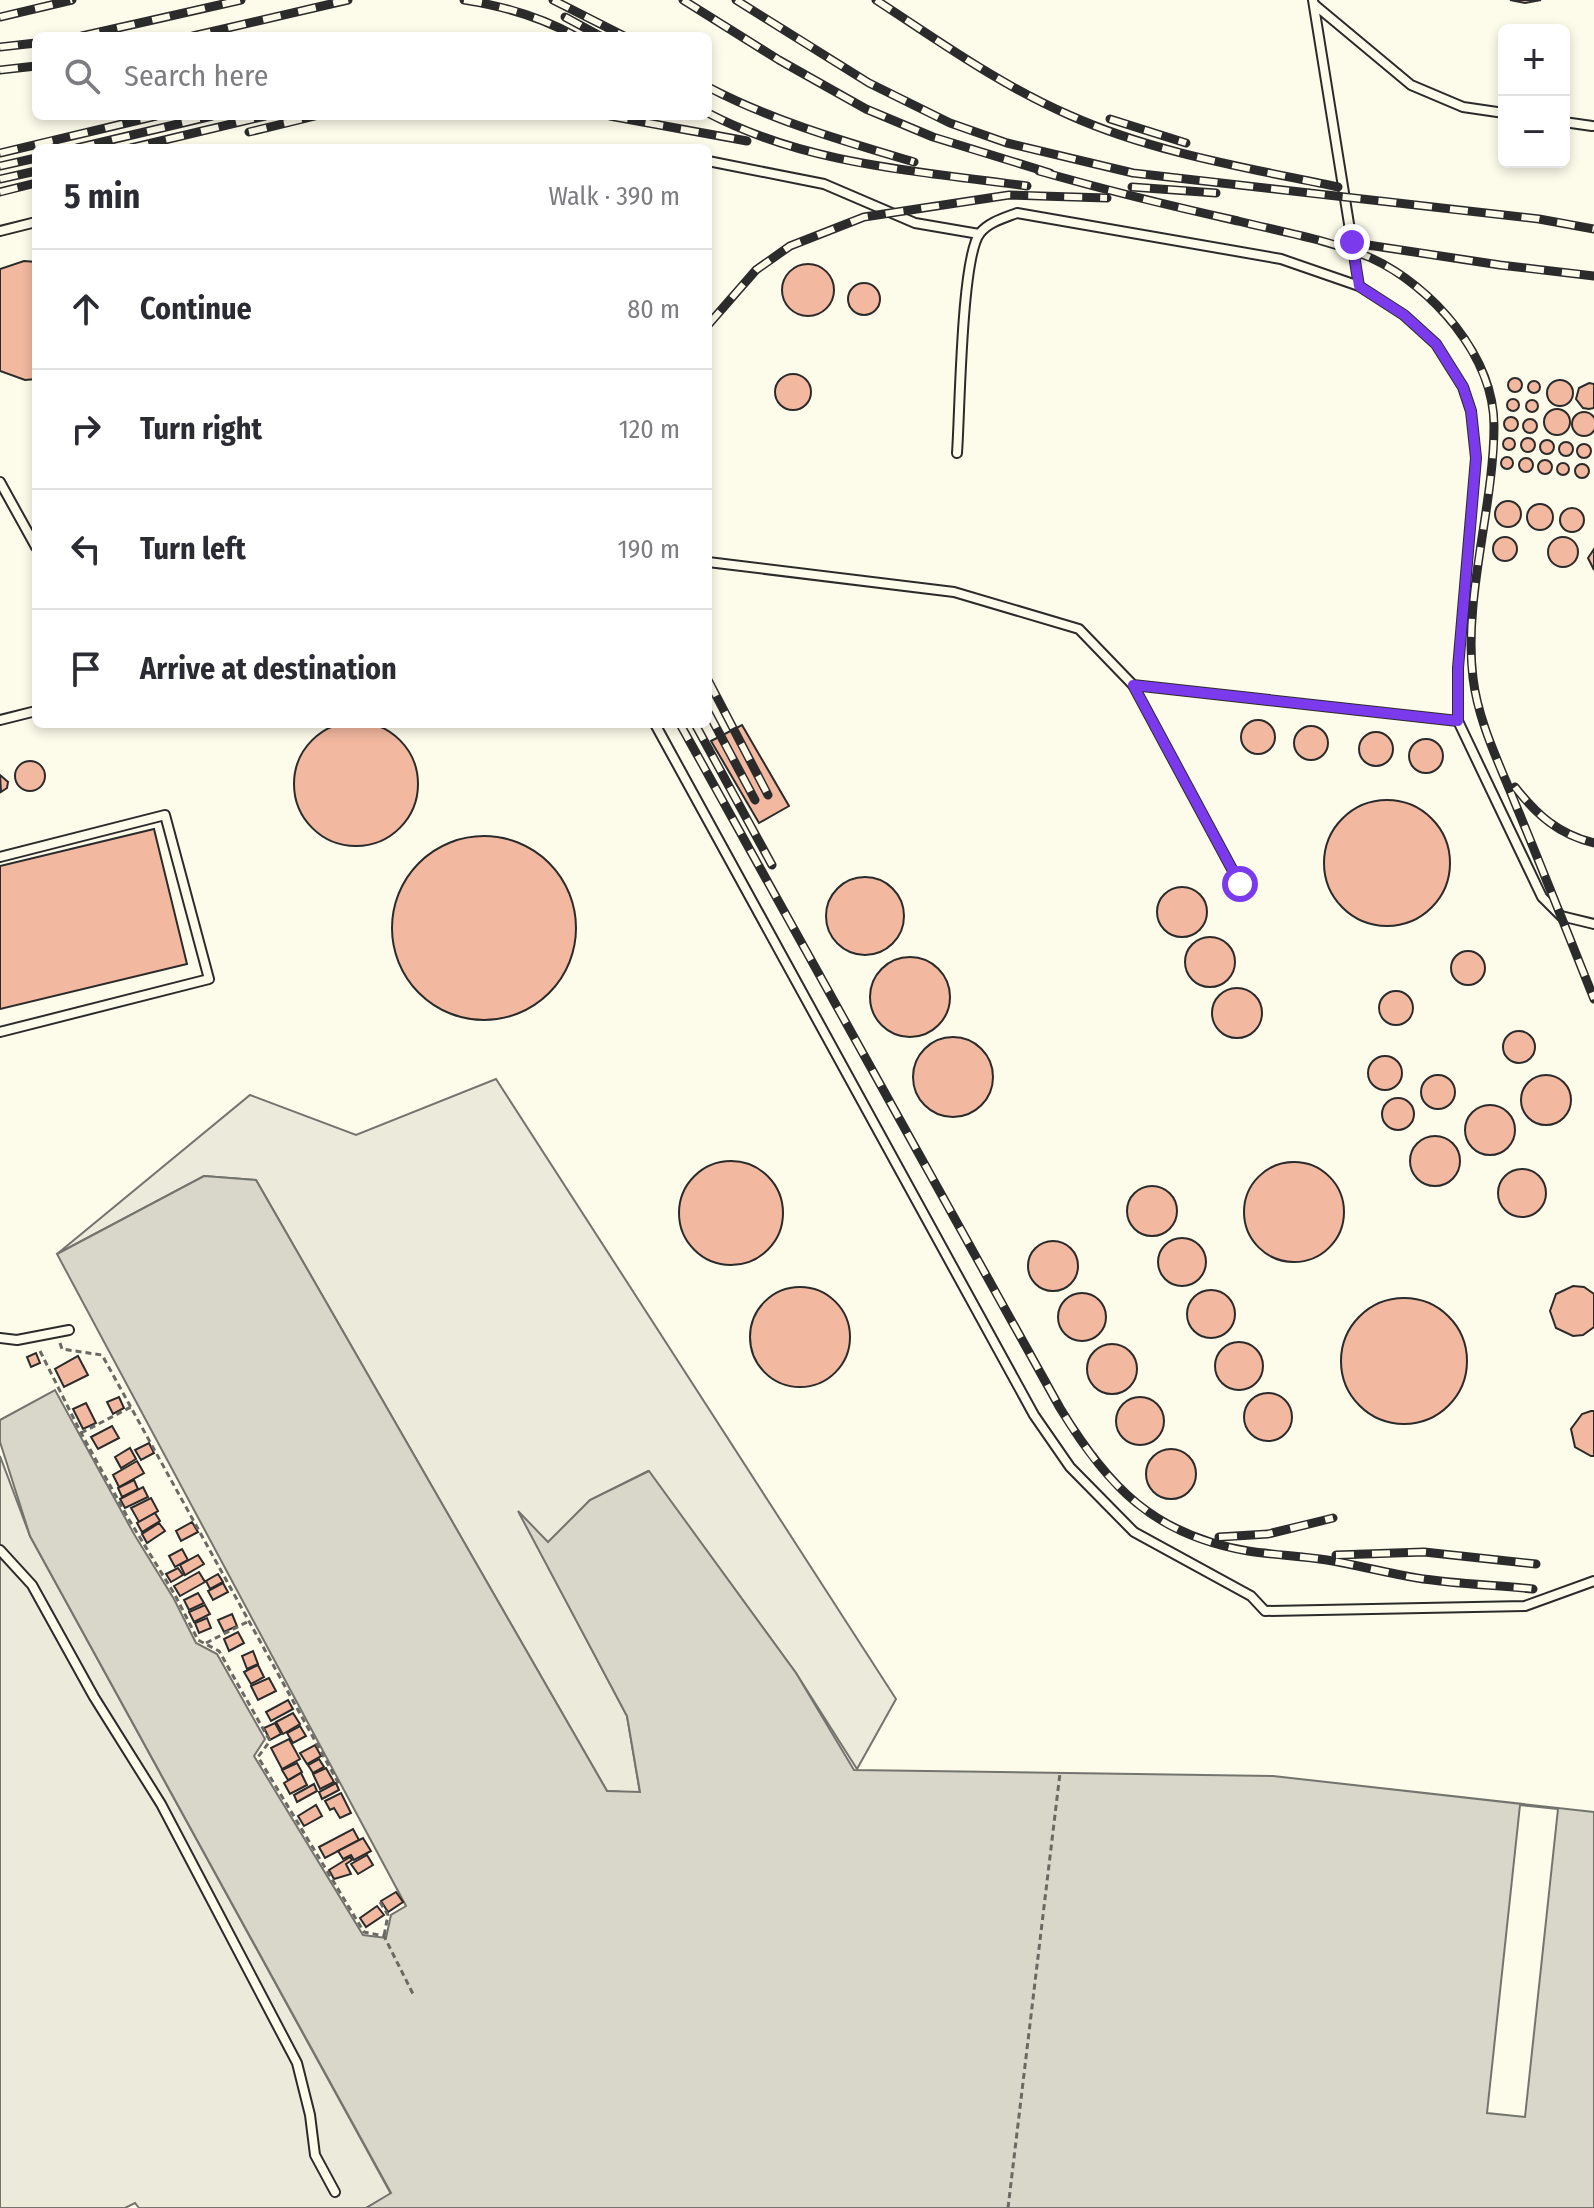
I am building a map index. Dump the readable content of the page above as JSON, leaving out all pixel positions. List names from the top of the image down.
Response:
{
  "page": {
    "map_buttons": ["+", "−"],
    "search": "Search here",
    "heading": ["5 min", "Walk · 390 m"],
    "list": [
      ["Continue", "80 m"],
      ["Turn right", "120 m"],
      ["Turn left", "190 m"],
      "Arrive at destination"
    ]
  }
}
